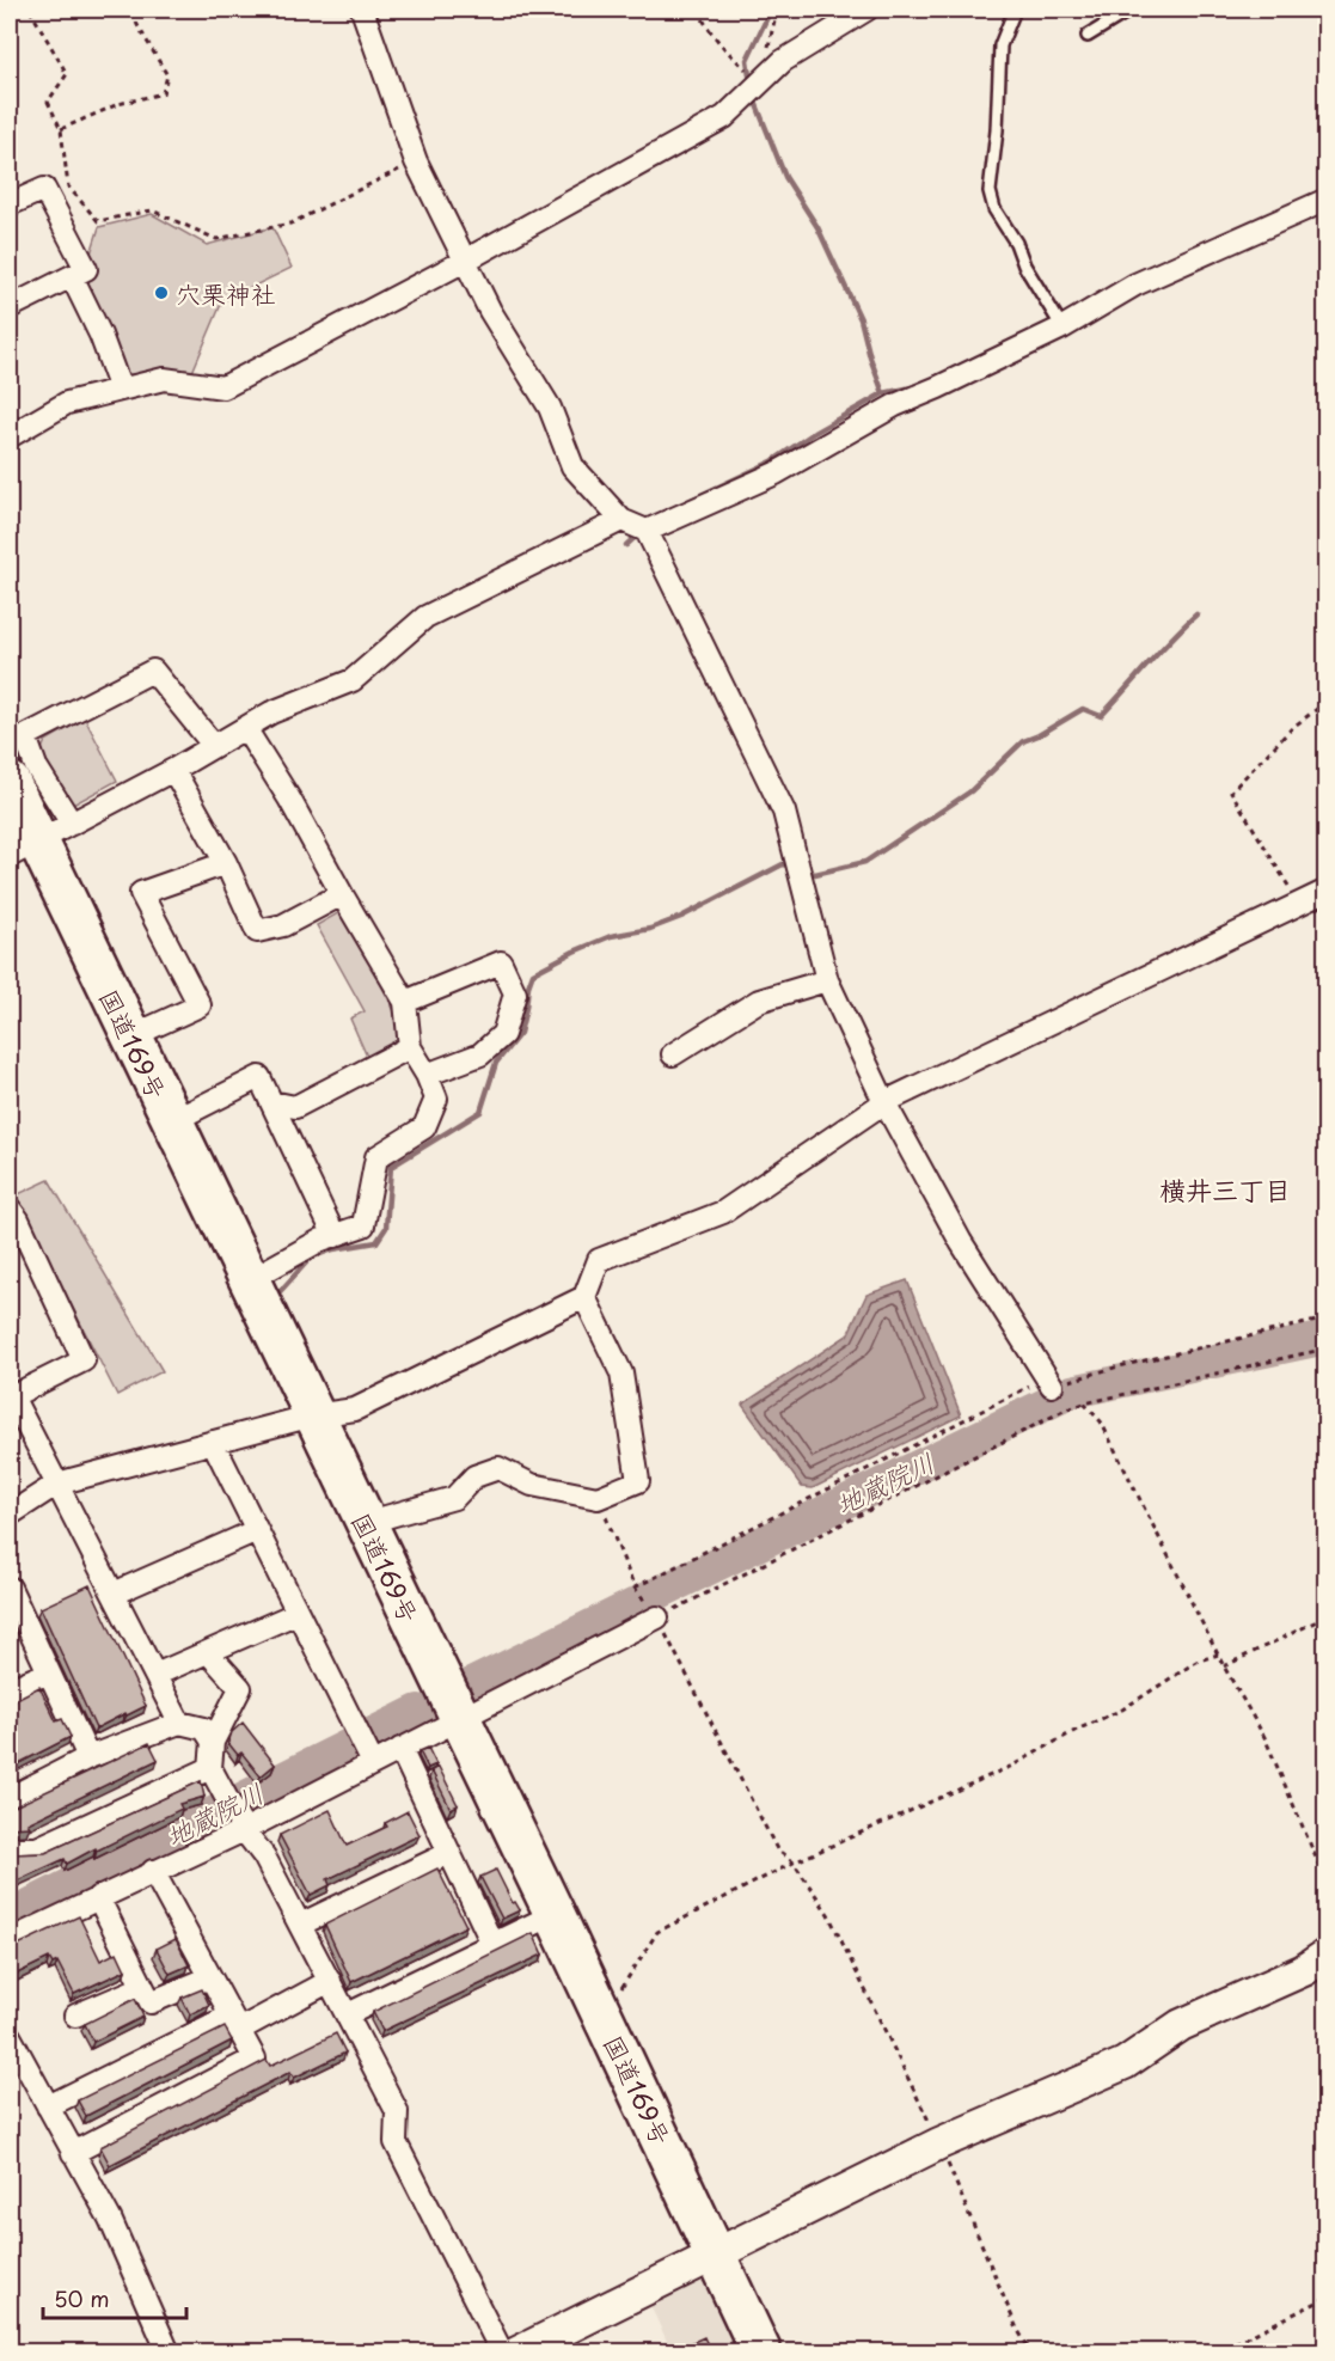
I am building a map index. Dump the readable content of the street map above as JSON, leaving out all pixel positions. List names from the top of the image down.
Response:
{
  "streets": {
    "highway": ["国道169号"]
  },
  "districts": ["横井三丁目"],
  "water": ["地蔵院川"],
  "places": ["穴栗神社"],
  "scale_bar": "50 m"
}
